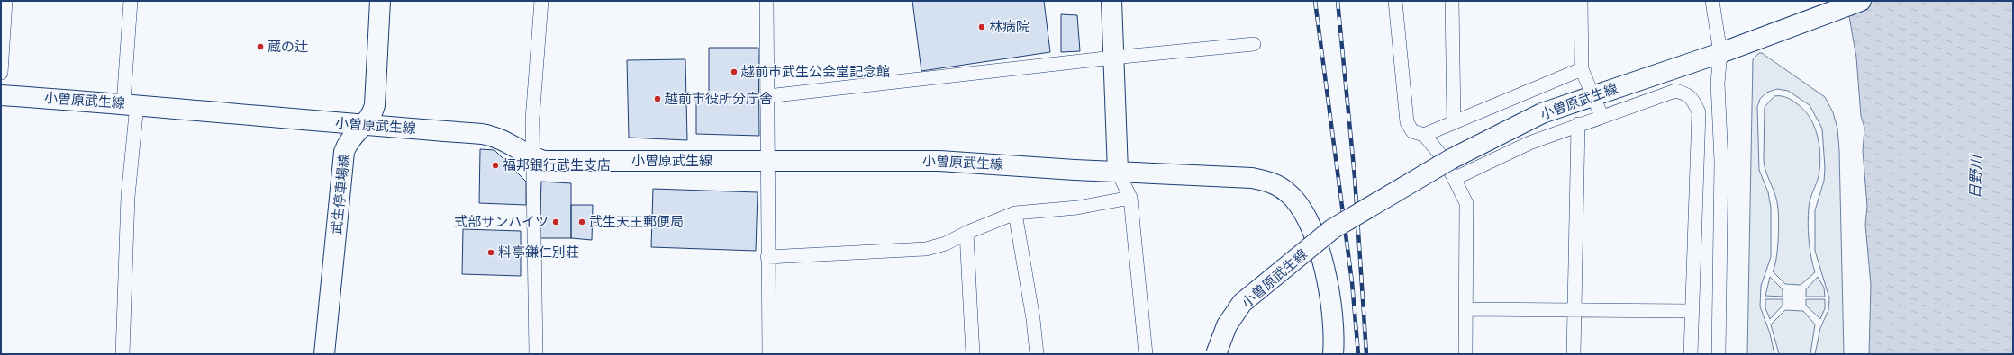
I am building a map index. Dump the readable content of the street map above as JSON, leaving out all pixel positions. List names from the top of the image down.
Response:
{
  "streets": {
    "main road": ["小曽原武生線", "武生停車場線"]
  },
  "crossings": [
    ["小曽原武生線", "武生停車場線"]
  ],
  "water": ["日野川"],
  "places": [
    "林病院",
    "蔵の辻",
    "越前市武生公会堂記念館",
    "越前市役所分庁舎",
    "福邦銀行武生支店",
    "式部サンハイツ",
    "武生天王郵便局",
    "料亭鎌仁別荘"
  ]
}
